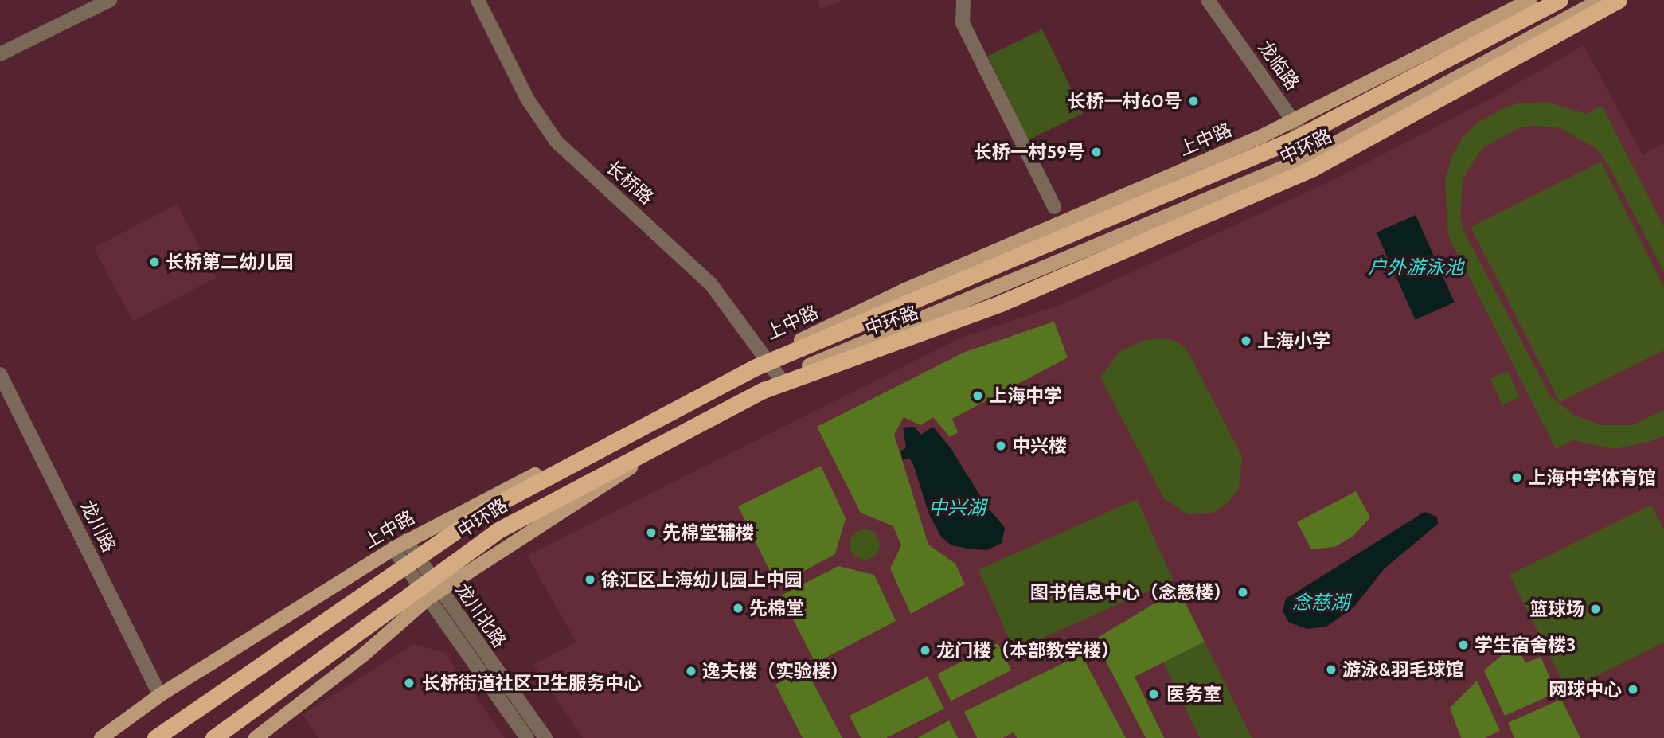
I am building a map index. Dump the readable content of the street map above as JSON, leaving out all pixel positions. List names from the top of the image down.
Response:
{
  "streets": {
    "highway": ["中环路"],
    "main road": ["上中路"],
    "street": [
      "龙临路",
      "长桥路",
      "龙川路",
      "龙川北路"
    ]
  },
  "crossings": [
    ["龙临路", "上中路"],
    ["上中路", "长桥路"],
    ["上中路", "龙川路"],
    ["上中路", "龙川北路"]
  ],
  "water": ["户外游泳池", "中兴湖", "念慈湖"],
  "places": [
    "长桥一村60号",
    "长桥一村59号",
    "长桥第二幼儿园",
    "上海小学",
    "上海中学",
    "中兴楼",
    "上海中学体育馆",
    "先棉堂辅楼",
    "徐汇区上海幼儿园上中园",
    "图书信息中心（念慈楼）",
    "先棉堂",
    "篮球场",
    "学生宿舍楼3",
    "龙门楼（本部教学楼）",
    "游泳&羽毛球馆",
    "逸夫楼（实验楼）",
    "长桥街道社区卫生服务中心",
    "网球中心",
    "医务室"
  ]
}
